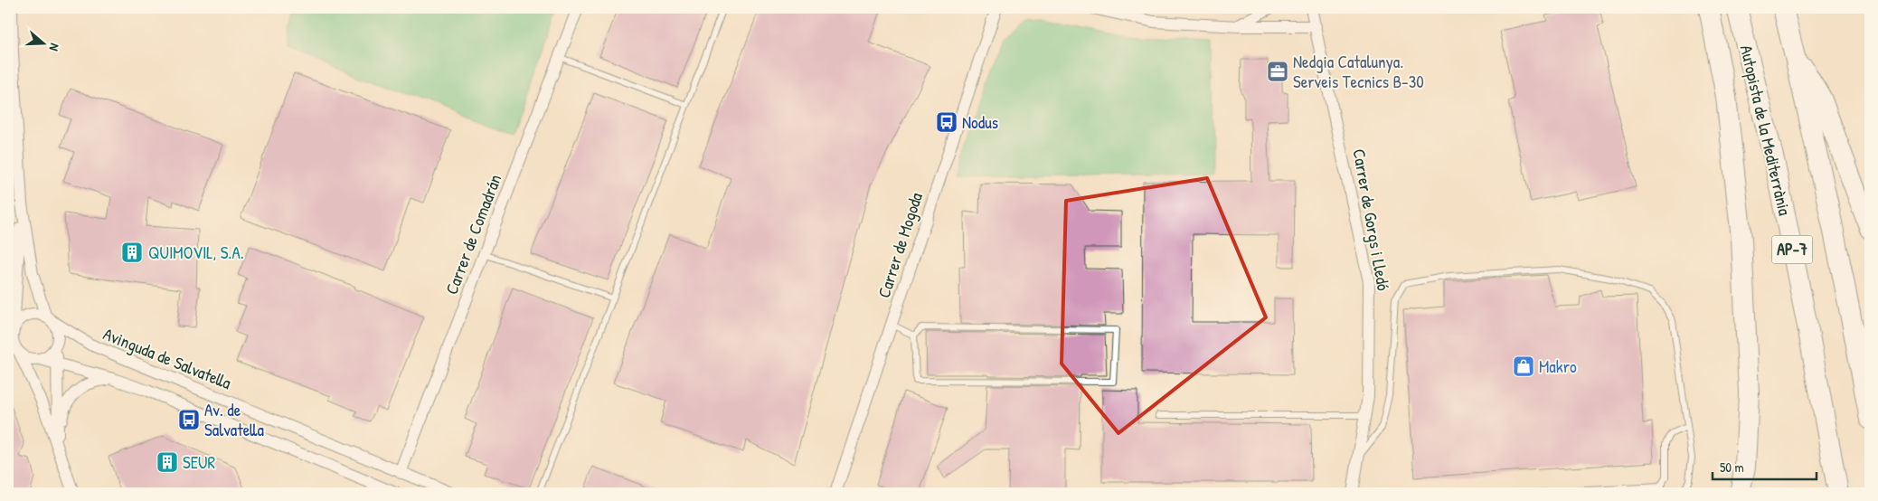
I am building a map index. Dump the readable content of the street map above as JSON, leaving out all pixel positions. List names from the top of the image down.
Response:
{
  "streets": {
    "highway": ["Autopista de la Mediterrània", "AP-7"],
    "street": [
      "Carrer de Gorgs i Lledó",
      "Carrer de Comadrán",
      "Carrer de Mogoda",
      "Avinguda de Salvatella"
    ]
  },
  "crossings": [
    ["Carrer de Comadrán", "Avinguda de Salvatella"]
  ],
  "places": {
    "office": ["Nedgia Catalunya. Serveis Tecnics B-30"],
    "bus stop": ["Nodus", "Av. de Salvatella"],
    "building": ["QUIMOVIL, S.A.", "SEUR"],
    "shop": ["Makro"]
  },
  "scale_bar": "50 m",
  "north": "right"
}
